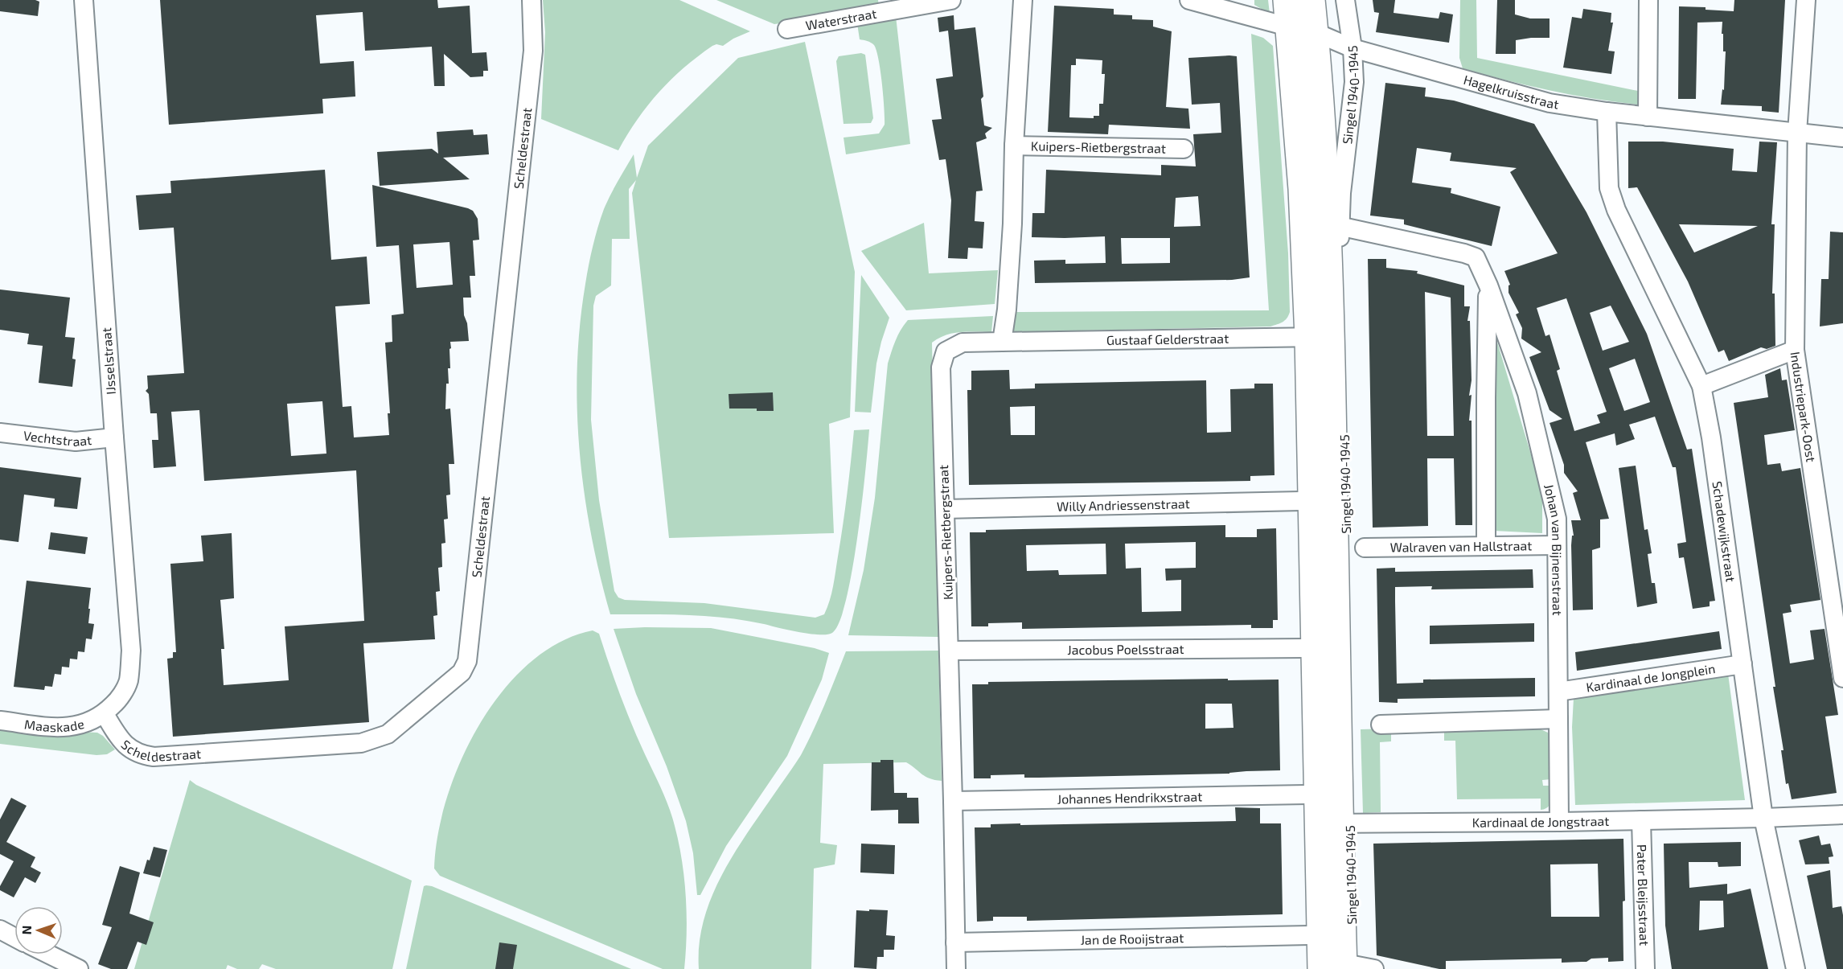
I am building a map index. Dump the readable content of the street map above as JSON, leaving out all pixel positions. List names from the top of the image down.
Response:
{
  "streets": {
    "main road": ["Singel 1940-1945"],
    "street": [
      "Waterstraat",
      "Hagelkruisstraat",
      "Kuipers-Rietbergstraat",
      "Scheldestraat",
      "Gustaaf Gelderstraat",
      "IJsselstraat",
      "Industriepark-Oost",
      "Vechtstraat",
      "Willy Andriessenstraat",
      "Schadewijkstraat",
      "Walraven van Hallstraat",
      "Johan van Bijnenstraat",
      "Jacobus Poelsstraat",
      "Kardinaal de Jongplein",
      "Maaskade",
      "Johannes Hendrikxstraat",
      "Kardinaal de Jongstraat",
      "Pater Bleijsstraat",
      "Jan de Rooijstraat"
    ]
  },
  "crossings": [
    ["Hagelkruisstraat", "Singel 1940-1945"],
    ["Hagelkruisstraat", "Industriepark-Oost"],
    ["Hagelkruisstraat", "Schadewijkstraat"],
    ["Singel 1940-1945", "Gustaaf Gelderstraat"],
    ["Singel 1940-1945", "Willy Andriessenstraat"],
    ["Singel 1940-1945", "Johan van Bijnenstraat"],
    ["Singel 1940-1945", "Jacobus Poelsstraat"],
    ["Singel 1940-1945", "Johannes Hendrikxstraat"],
    ["Singel 1940-1945", "Kardinaal de Jongstraat"],
    ["Singel 1940-1945", "Jan de Rooijstraat"],
    ["Kuipers-Rietbergstraat", "Gustaaf Gelderstraat"],
    ["Kuipers-Rietbergstraat", "Willy Andriessenstraat"],
    ["Kuipers-Rietbergstraat", "Jacobus Poelsstraat"],
    ["Kuipers-Rietbergstraat", "Johannes Hendrikxstraat"],
    ["Kuipers-Rietbergstraat", "Jan de Rooijstraat"],
    ["Scheldestraat", "IJsselstraat"],
    ["Scheldestraat", "Maaskade"],
    ["IJsselstraat", "Vechtstraat"],
    ["IJsselstraat", "Maaskade"],
    ["Schadewijkstraat", "Kardinaal de Jongplein"],
    ["Schadewijkstraat", "Kardinaal de Jongstraat"],
    ["Walraven van Hallstraat", "Johan van Bijnenstraat"],
    ["Johan van Bijnenstraat", "Kardinaal de Jongplein"],
    ["Johan van Bijnenstraat", "Kardinaal de Jongstraat"],
    ["Kardinaal de Jongstraat", "Pater Bleijsstraat"]
  ],
  "north": "left"
}
